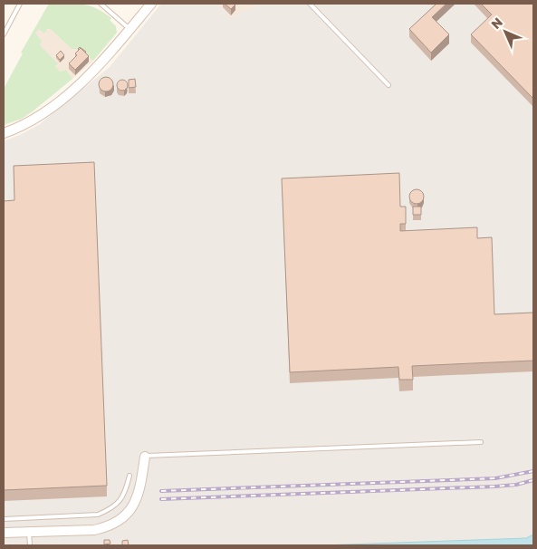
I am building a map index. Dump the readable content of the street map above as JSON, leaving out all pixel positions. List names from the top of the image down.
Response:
{
  "north": "top left"
}
